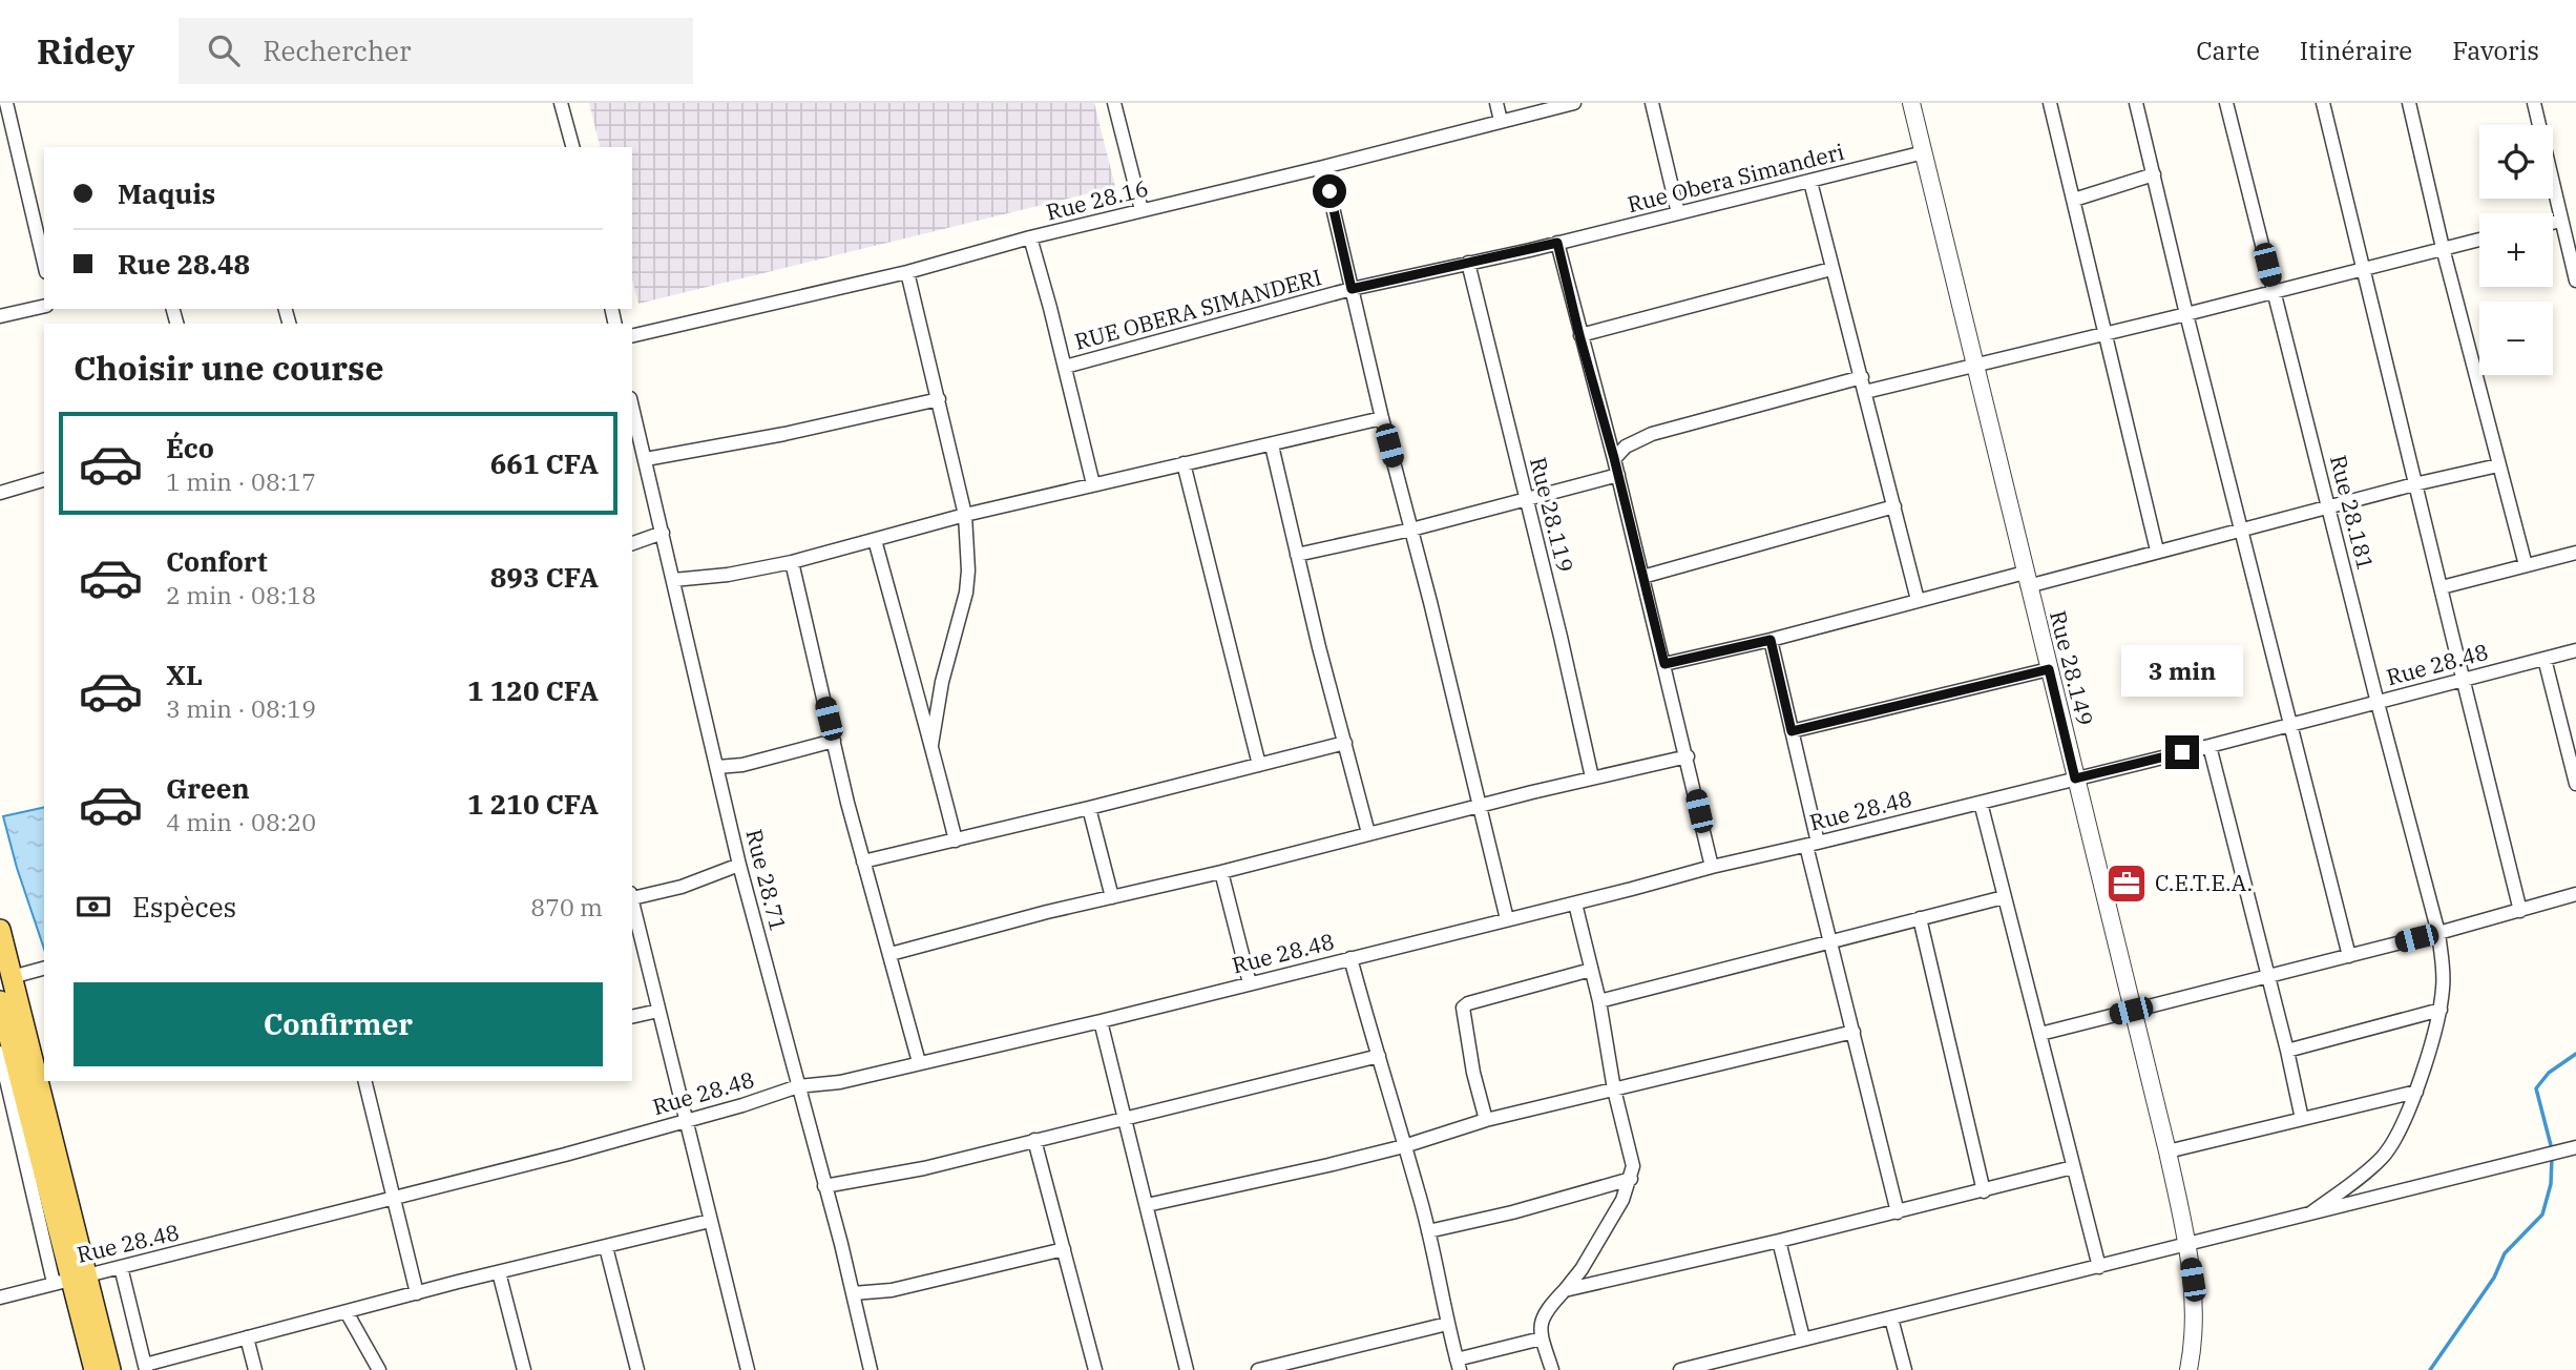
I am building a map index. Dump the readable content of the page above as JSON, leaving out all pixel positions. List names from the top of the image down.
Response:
{
  "streets": {
    "street": [
      "Rue Obera Simanderi",
      "Rue 28.16",
      "RUE OBERA SIMANDERI",
      "Rue 28.181",
      "Rue 28.119",
      "Rue 28.48",
      "Rue 28.149",
      "Rue 28.71"
    ]
  },
  "crossings": [
    ["Rue Obera Simanderi", "RUE OBERA SIMANDERI"],
    ["Rue Obera Simanderi", "Rue 28.149"],
    ["RUE OBERA SIMANDERI", "Rue 28.119"],
    ["Rue 28.181", "Rue 28.48"],
    ["Rue 28.48", "Rue 28.149"],
    ["Rue 28.48", "Rue 28.71"]
  ],
  "places": {
    "office": ["C.E.T.E.A."]
  },
  "page": {
    "header": "Ridey",
    "search": "Rechercher",
    "nav": ["Carte", "Itinéraire", "Favoris"],
    "map_buttons": ["+", "−"],
    "banner": ["Maquis", "Rue 28.48"],
    "heading": "Choisir une course",
    "list": [
      {
        "name": "Éco",
        "note": "1 min · 08:17",
        "value": "661 CFA"
      },
      {
        "name": "Confort",
        "note": "2 min · 08:18",
        "value": "893 CFA"
      },
      {
        "name": "XL",
        "note": "3 min · 08:19",
        "value": "1 120 CFA"
      },
      {
        "name": "Green",
        "note": "4 min · 08:20",
        "value": "1 210 CFA"
      }
    ],
    "bubble": "3 min",
    "pay": ["Espèces", "870 m"],
    "buttons": "Confirmer"
  }
}
